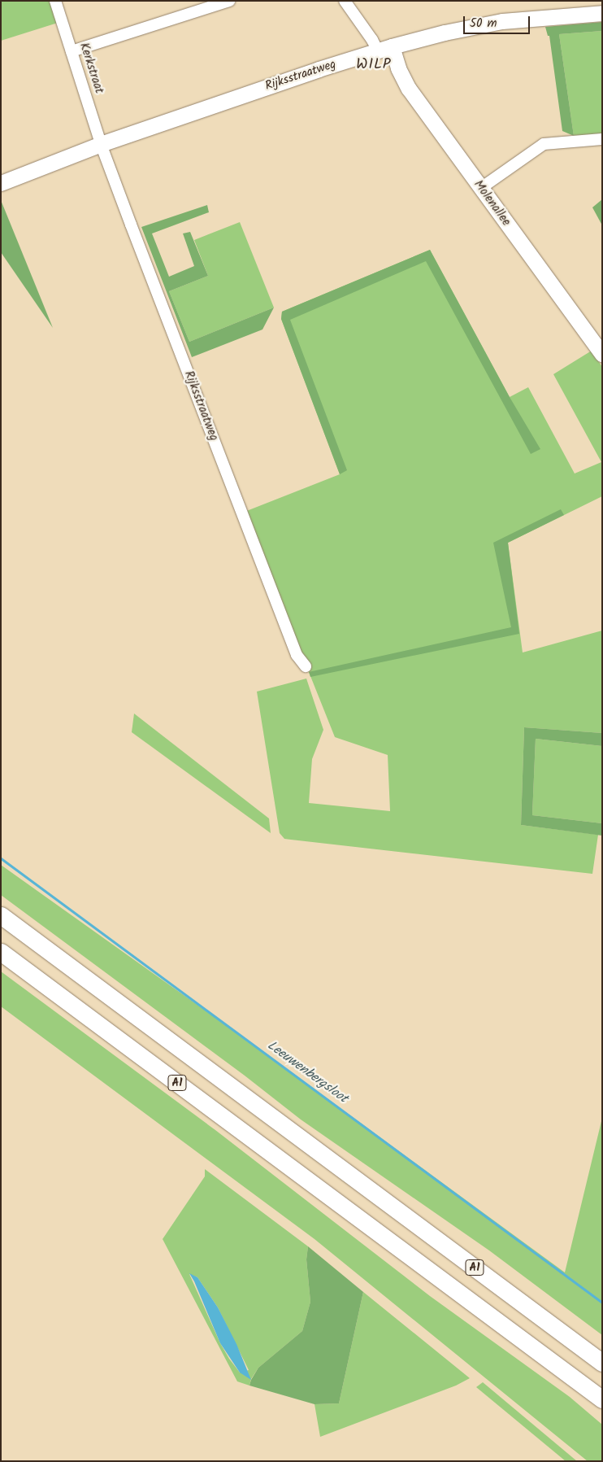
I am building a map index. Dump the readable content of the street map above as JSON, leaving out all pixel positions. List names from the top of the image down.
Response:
{
  "streets": {
    "highway": ["A1"],
    "main road": ["Rijksstraatweg", "Molenallee"],
    "street": ["Kerkstraat"]
  },
  "crossings": [
    ["Kerkstraat", "Rijksstraatweg"],
    ["Rijksstraatweg", "Molenallee"]
  ],
  "districts": ["WILP"],
  "water": ["Leeuwenbergsloot"],
  "scale_bar": "50 m"
}
